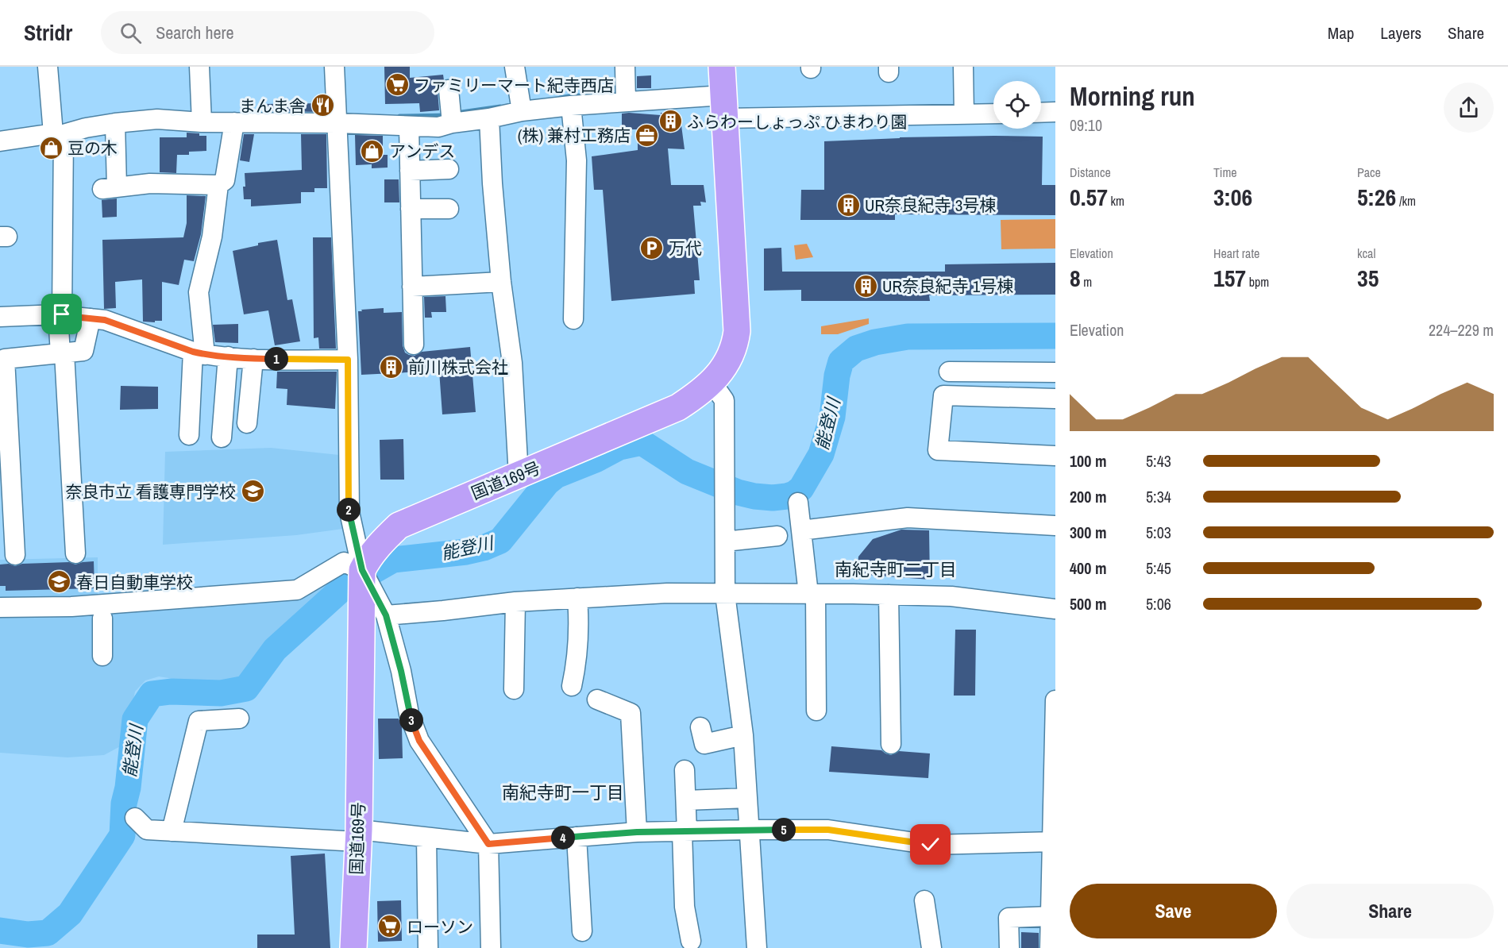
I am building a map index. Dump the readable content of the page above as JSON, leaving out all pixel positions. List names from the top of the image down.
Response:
{
  "streets": {
    "highway": ["国道169号"]
  },
  "districts": ["南紀寺町二丁目", "南紀寺町一丁目"],
  "water": ["能登川"],
  "places": {
    "supermarket": ["ファミリーマート紀寺西店", "ローソン"],
    "restaurant": ["まんま舎"],
    "building": [
      "ふらわーしょっぷ ひまわり園",
      "UR奈良紀寺 3号棟",
      "UR奈良紀寺 1号棟",
      "前川株式会社"
    ],
    "office": ["(株) 兼村工務店"],
    "shop": ["豆の木", "アンデス"],
    "parking": ["万代"],
    "school or university": ["奈良市立 看護専門学校", "春日自動車学校"]
  },
  "page": {
    "header": "Stridr",
    "search": "Search here",
    "nav": ["Map", "Layers", "Share"],
    "heading": ["Morning run", "09:10"],
    "stats": [
      ["Distance", "0.57 km"],
      ["Time", "3:06"],
      ["Pace", "5:26 /km"],
      ["Elevation", "8 m"],
      ["Heart rate", "157 bpm"],
      ["kcal", "35"]
    ],
    "chart": ["Elevation", "224–229 m"],
    "pins": [
      "1",
      "2",
      "3",
      "5",
      "4"
    ],
    "list": [
      {
        "name": "100 m",
        "note": "5:43"
      },
      {
        "name": "200 m",
        "note": "5:34"
      },
      {
        "name": "300 m",
        "note": "5:03"
      },
      {
        "name": "400 m",
        "note": "5:45"
      },
      {
        "name": "500 m",
        "note": "5:06"
      }
    ],
    "buttons": ["Save", "Share"]
  }
}
